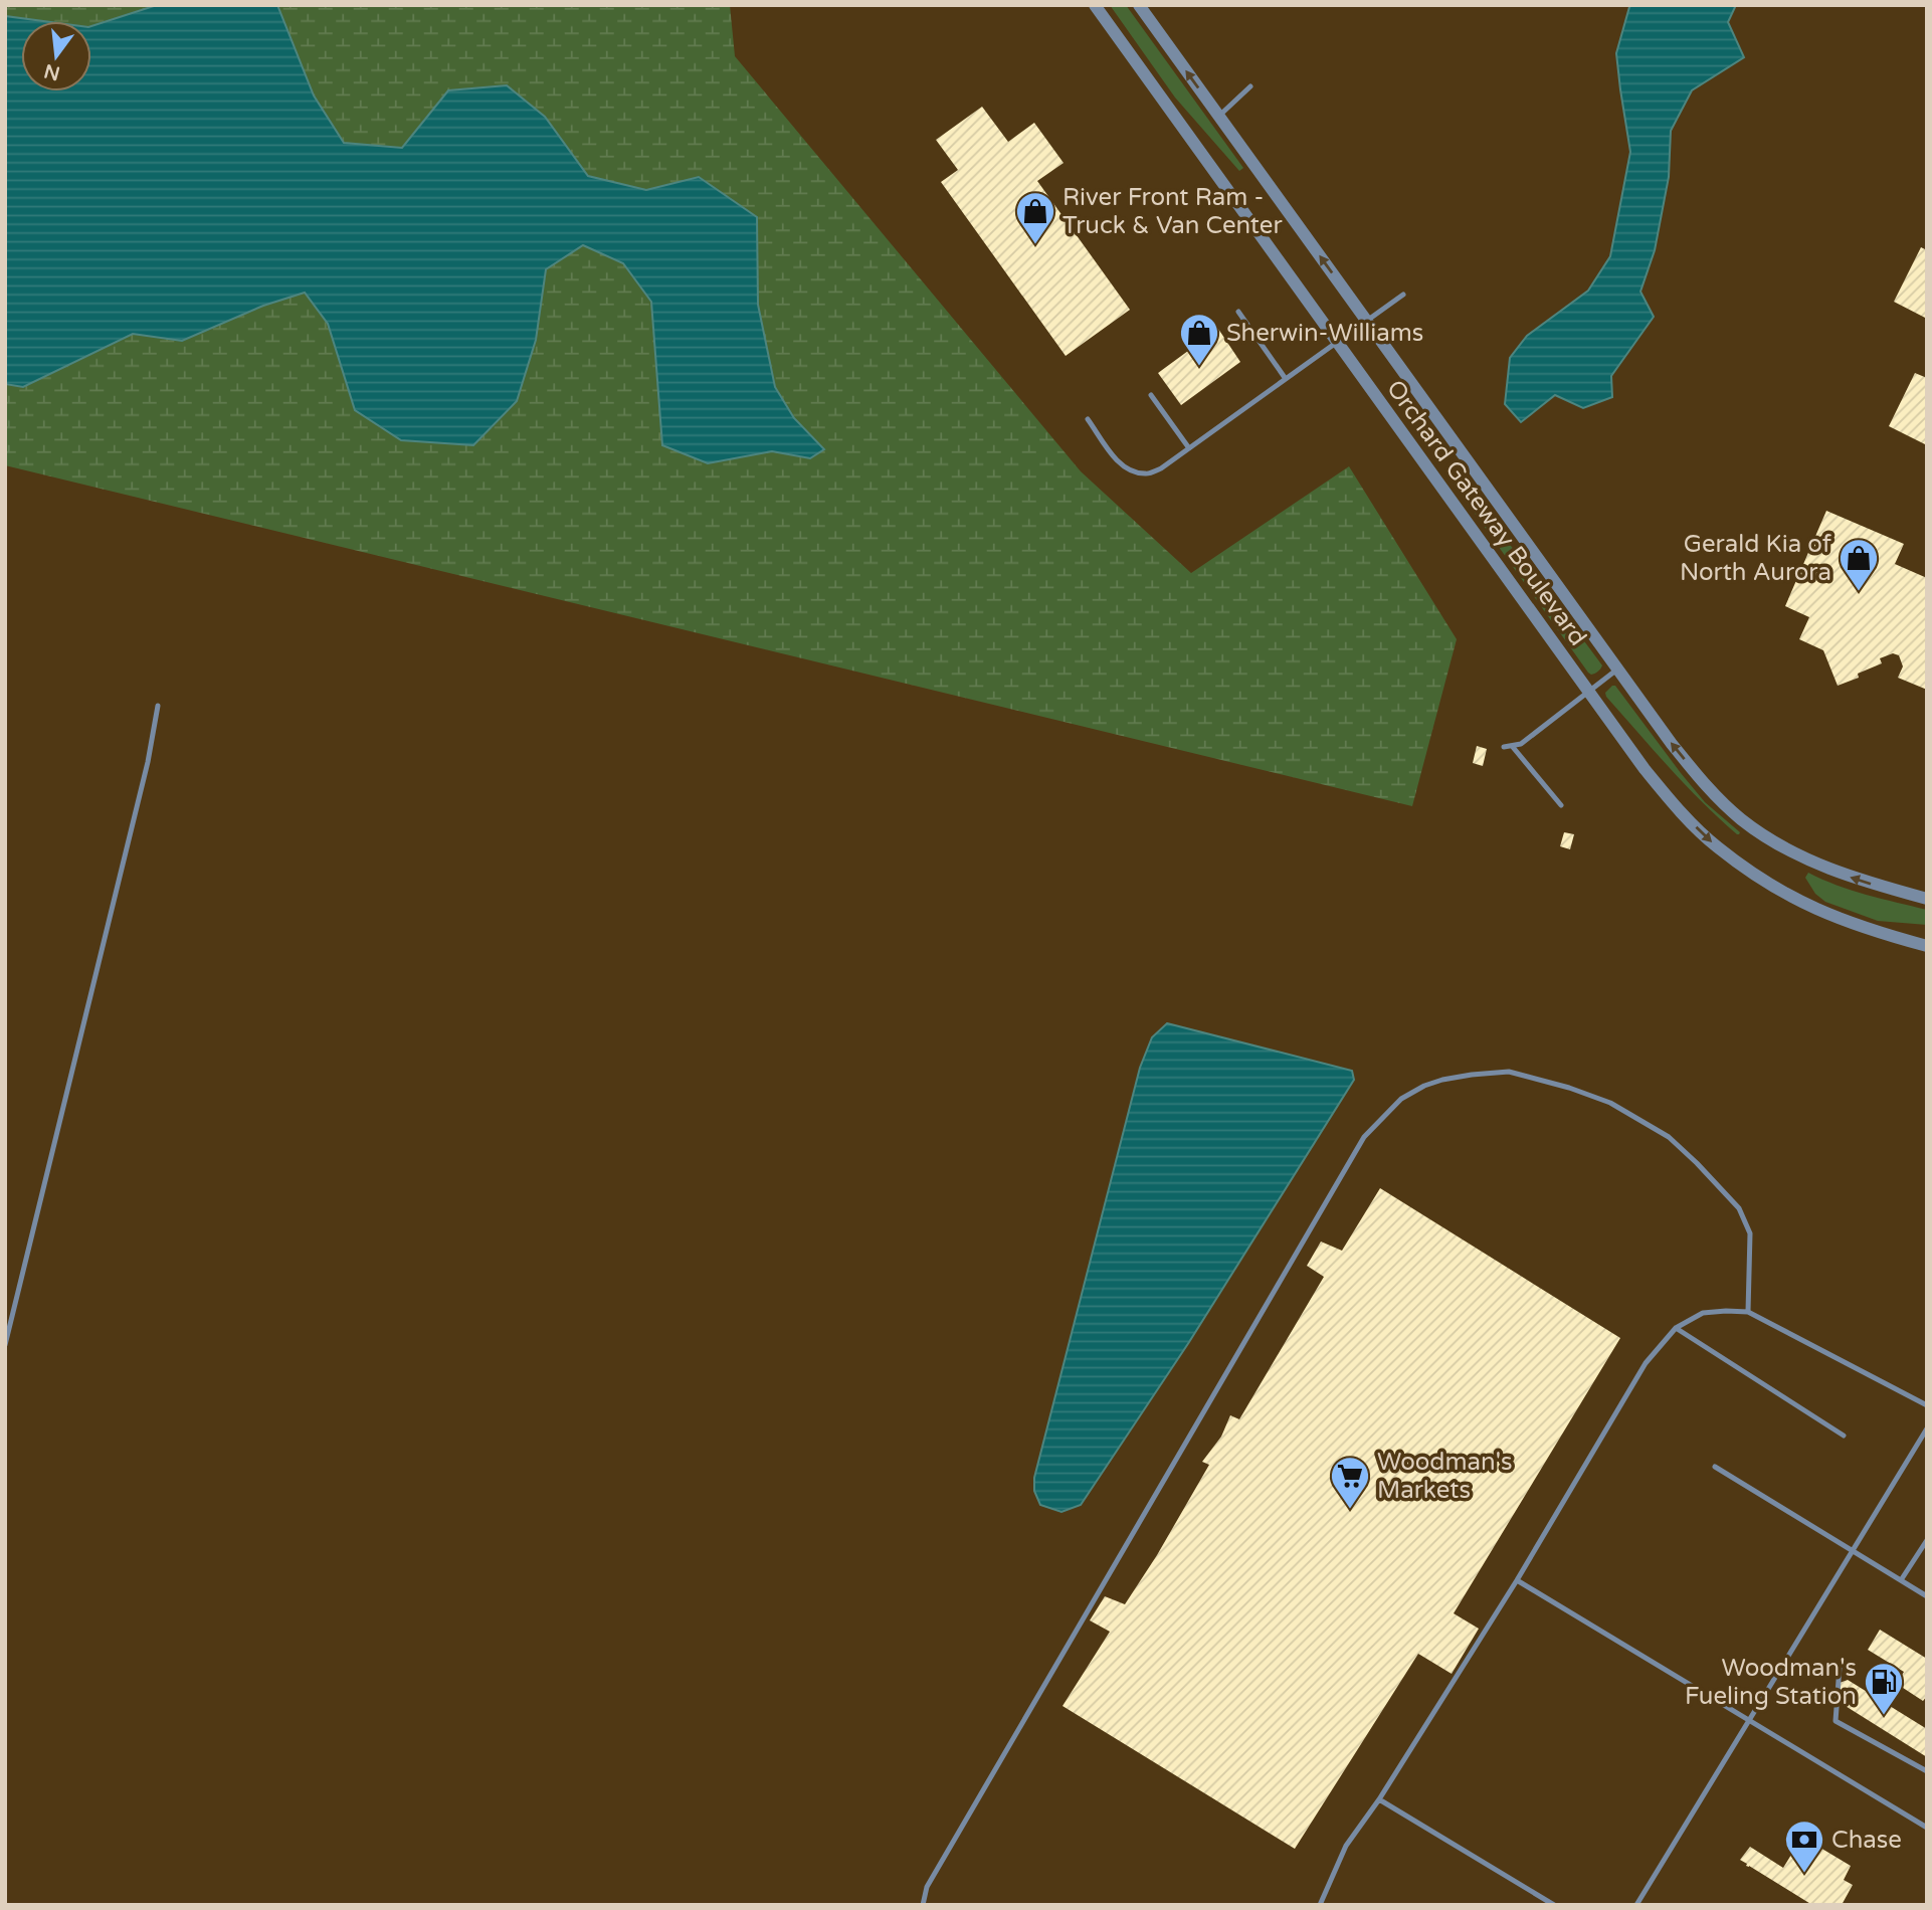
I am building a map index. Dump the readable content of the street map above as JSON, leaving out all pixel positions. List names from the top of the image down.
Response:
{
  "streets": {
    "street": ["Orchard Gateway Boulevard"]
  },
  "places": {
    "shop": ["River Front Ram - Truck & Van Center", "Sherwin-Williams", "Gerald Kia of North Aurora"],
    "supermarket": ["Woodman's Markets"],
    "fuel station": ["Woodman's Fueling Station"],
    "bank": ["Chase"]
  },
  "north": "bottom"
}
